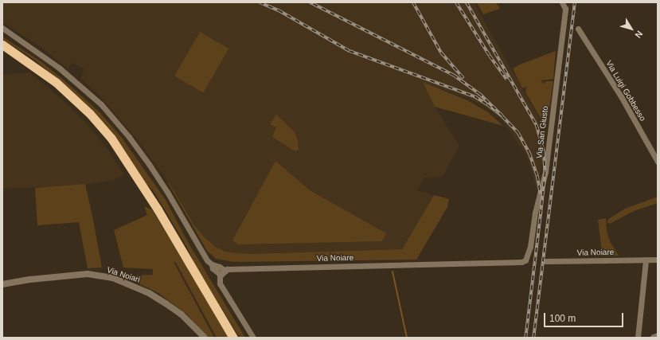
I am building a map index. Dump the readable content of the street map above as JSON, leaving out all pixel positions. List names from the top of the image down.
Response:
{
  "streets": {
    "street": [
      "Via Luigi Gobbesso",
      "Via San Giusto",
      "Via Noiare",
      "Via Noiari"
    ]
  },
  "crossings": [
    ["Via San Giusto", "Via Noiare"]
  ],
  "scale_bar": "100 m",
  "north": "bottom right"
}
